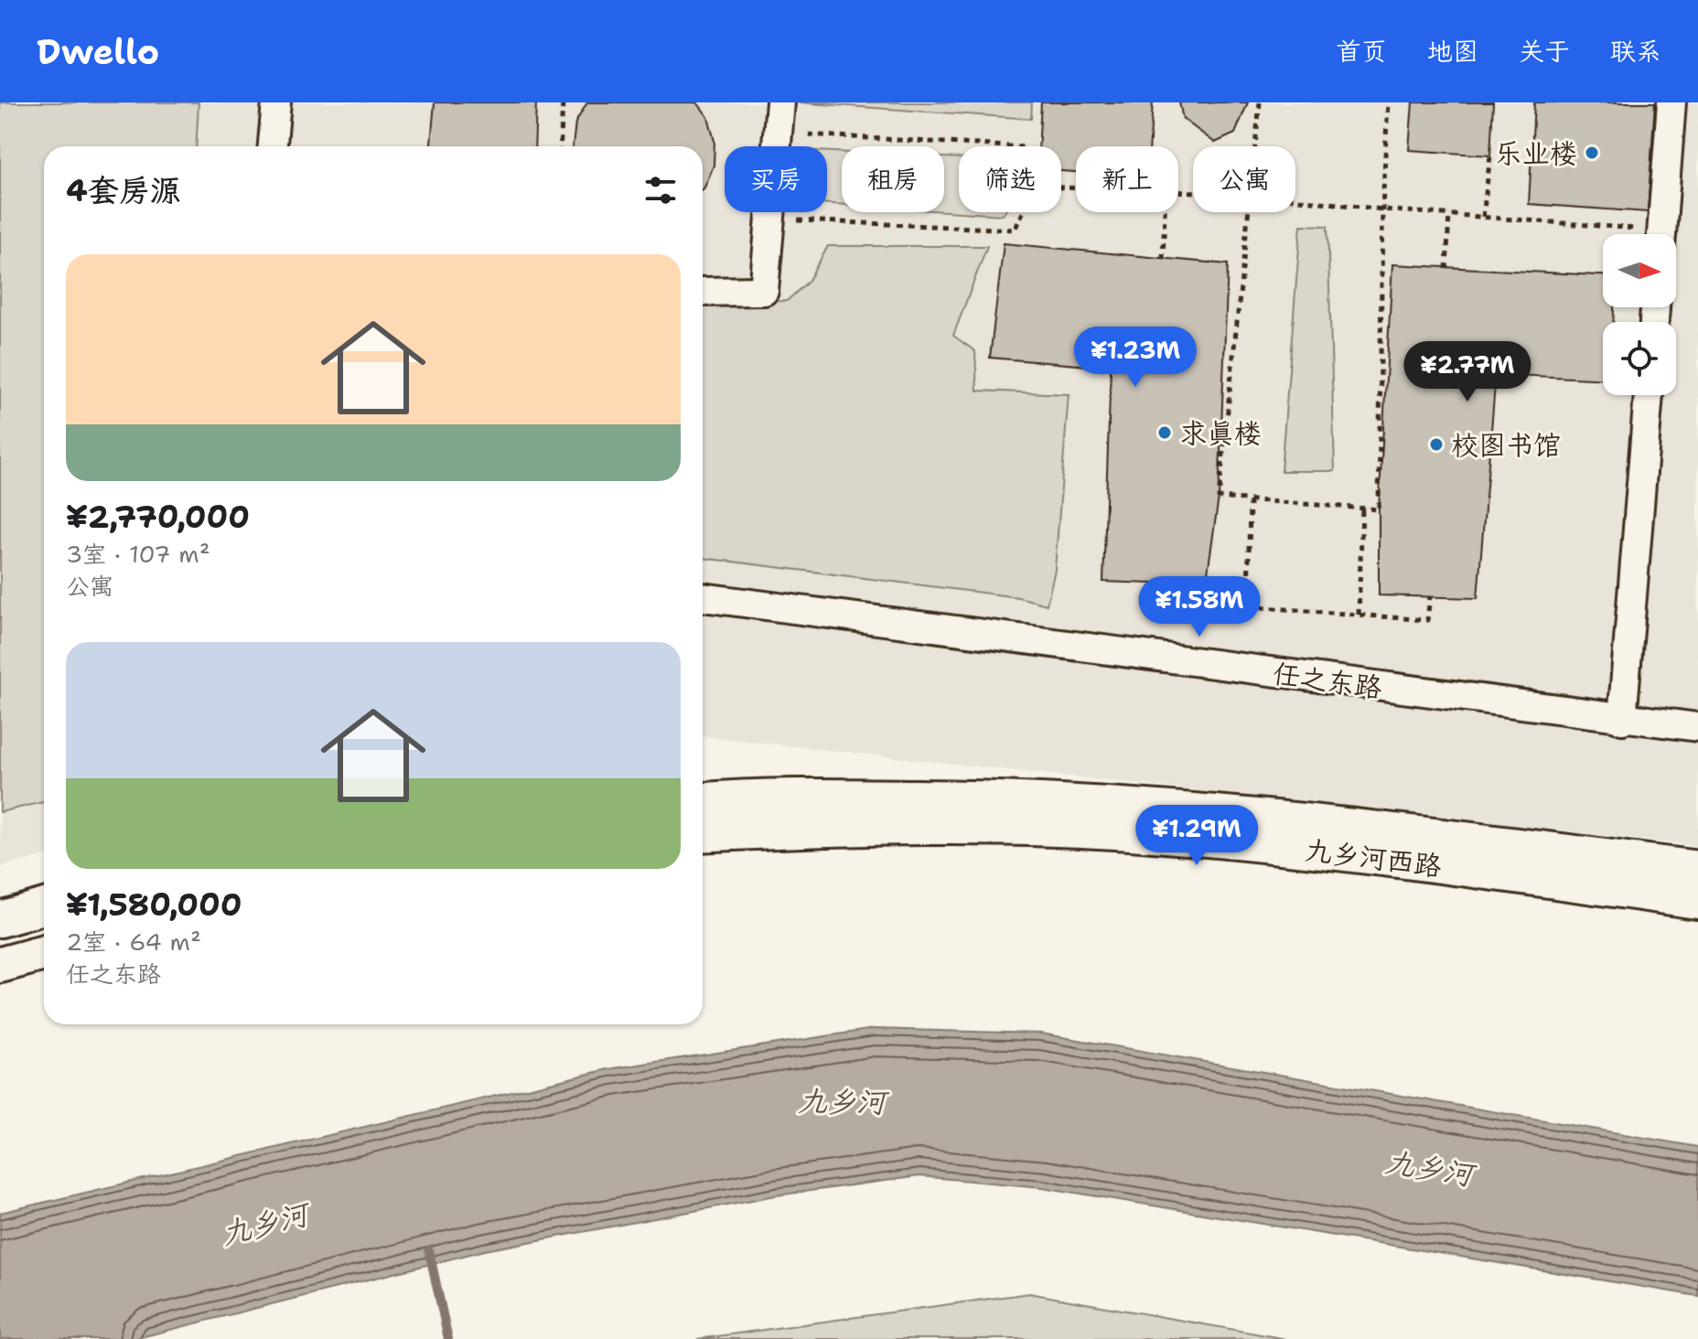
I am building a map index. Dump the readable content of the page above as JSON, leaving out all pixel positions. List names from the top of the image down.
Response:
{
  "streets": {
    "main road": ["九乡河西路"],
    "street": ["任之东路"]
  },
  "water": ["九乡河"],
  "places": ["乐业楼", "求真楼", "校图书馆"],
  "north": "right",
  "page": {
    "header": "Dwello",
    "nav": [
      "首页",
      "地图",
      "关于",
      "联系"
    ],
    "chip": [
      "买房",
      "租房",
      "筛选",
      "新上",
      "公寓"
    ],
    "heading": "4套房源",
    "list": [
      {
        "name": "¥2,770,000",
        "note": "3室 · 107 m² · 公寓"
      },
      {
        "name": "¥1,580,000",
        "note": "2室 · 64 m² · 任之东路"
      }
    ],
    "price": [
      "¥1.23M",
      "¥2.77M",
      "¥1.58M",
      "¥1.29M"
    ]
  }
}
